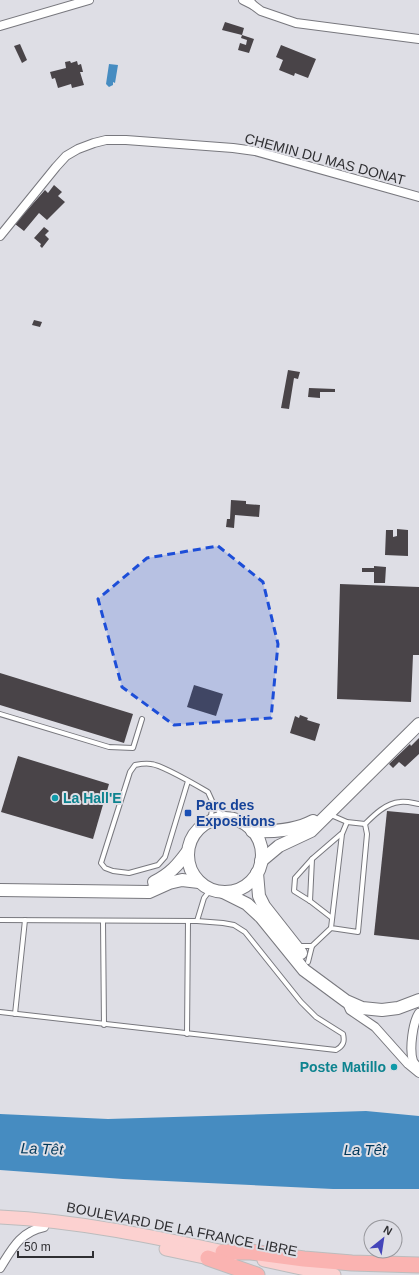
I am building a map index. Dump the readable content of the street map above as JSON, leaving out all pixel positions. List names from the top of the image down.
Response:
{
  "streets": {
    "main road": ["BOULEVARD DE LA FRANCE LIBRE"],
    "street": ["CHEMIN DU MAS DONAT"]
  },
  "water": ["La Têt"],
  "places": {
    "other": ["La Hall'E", "Poste Matillo"],
    "transit": ["Parc des Expositions"]
  },
  "scale_bar": "50 m",
  "north": "top right"
}
